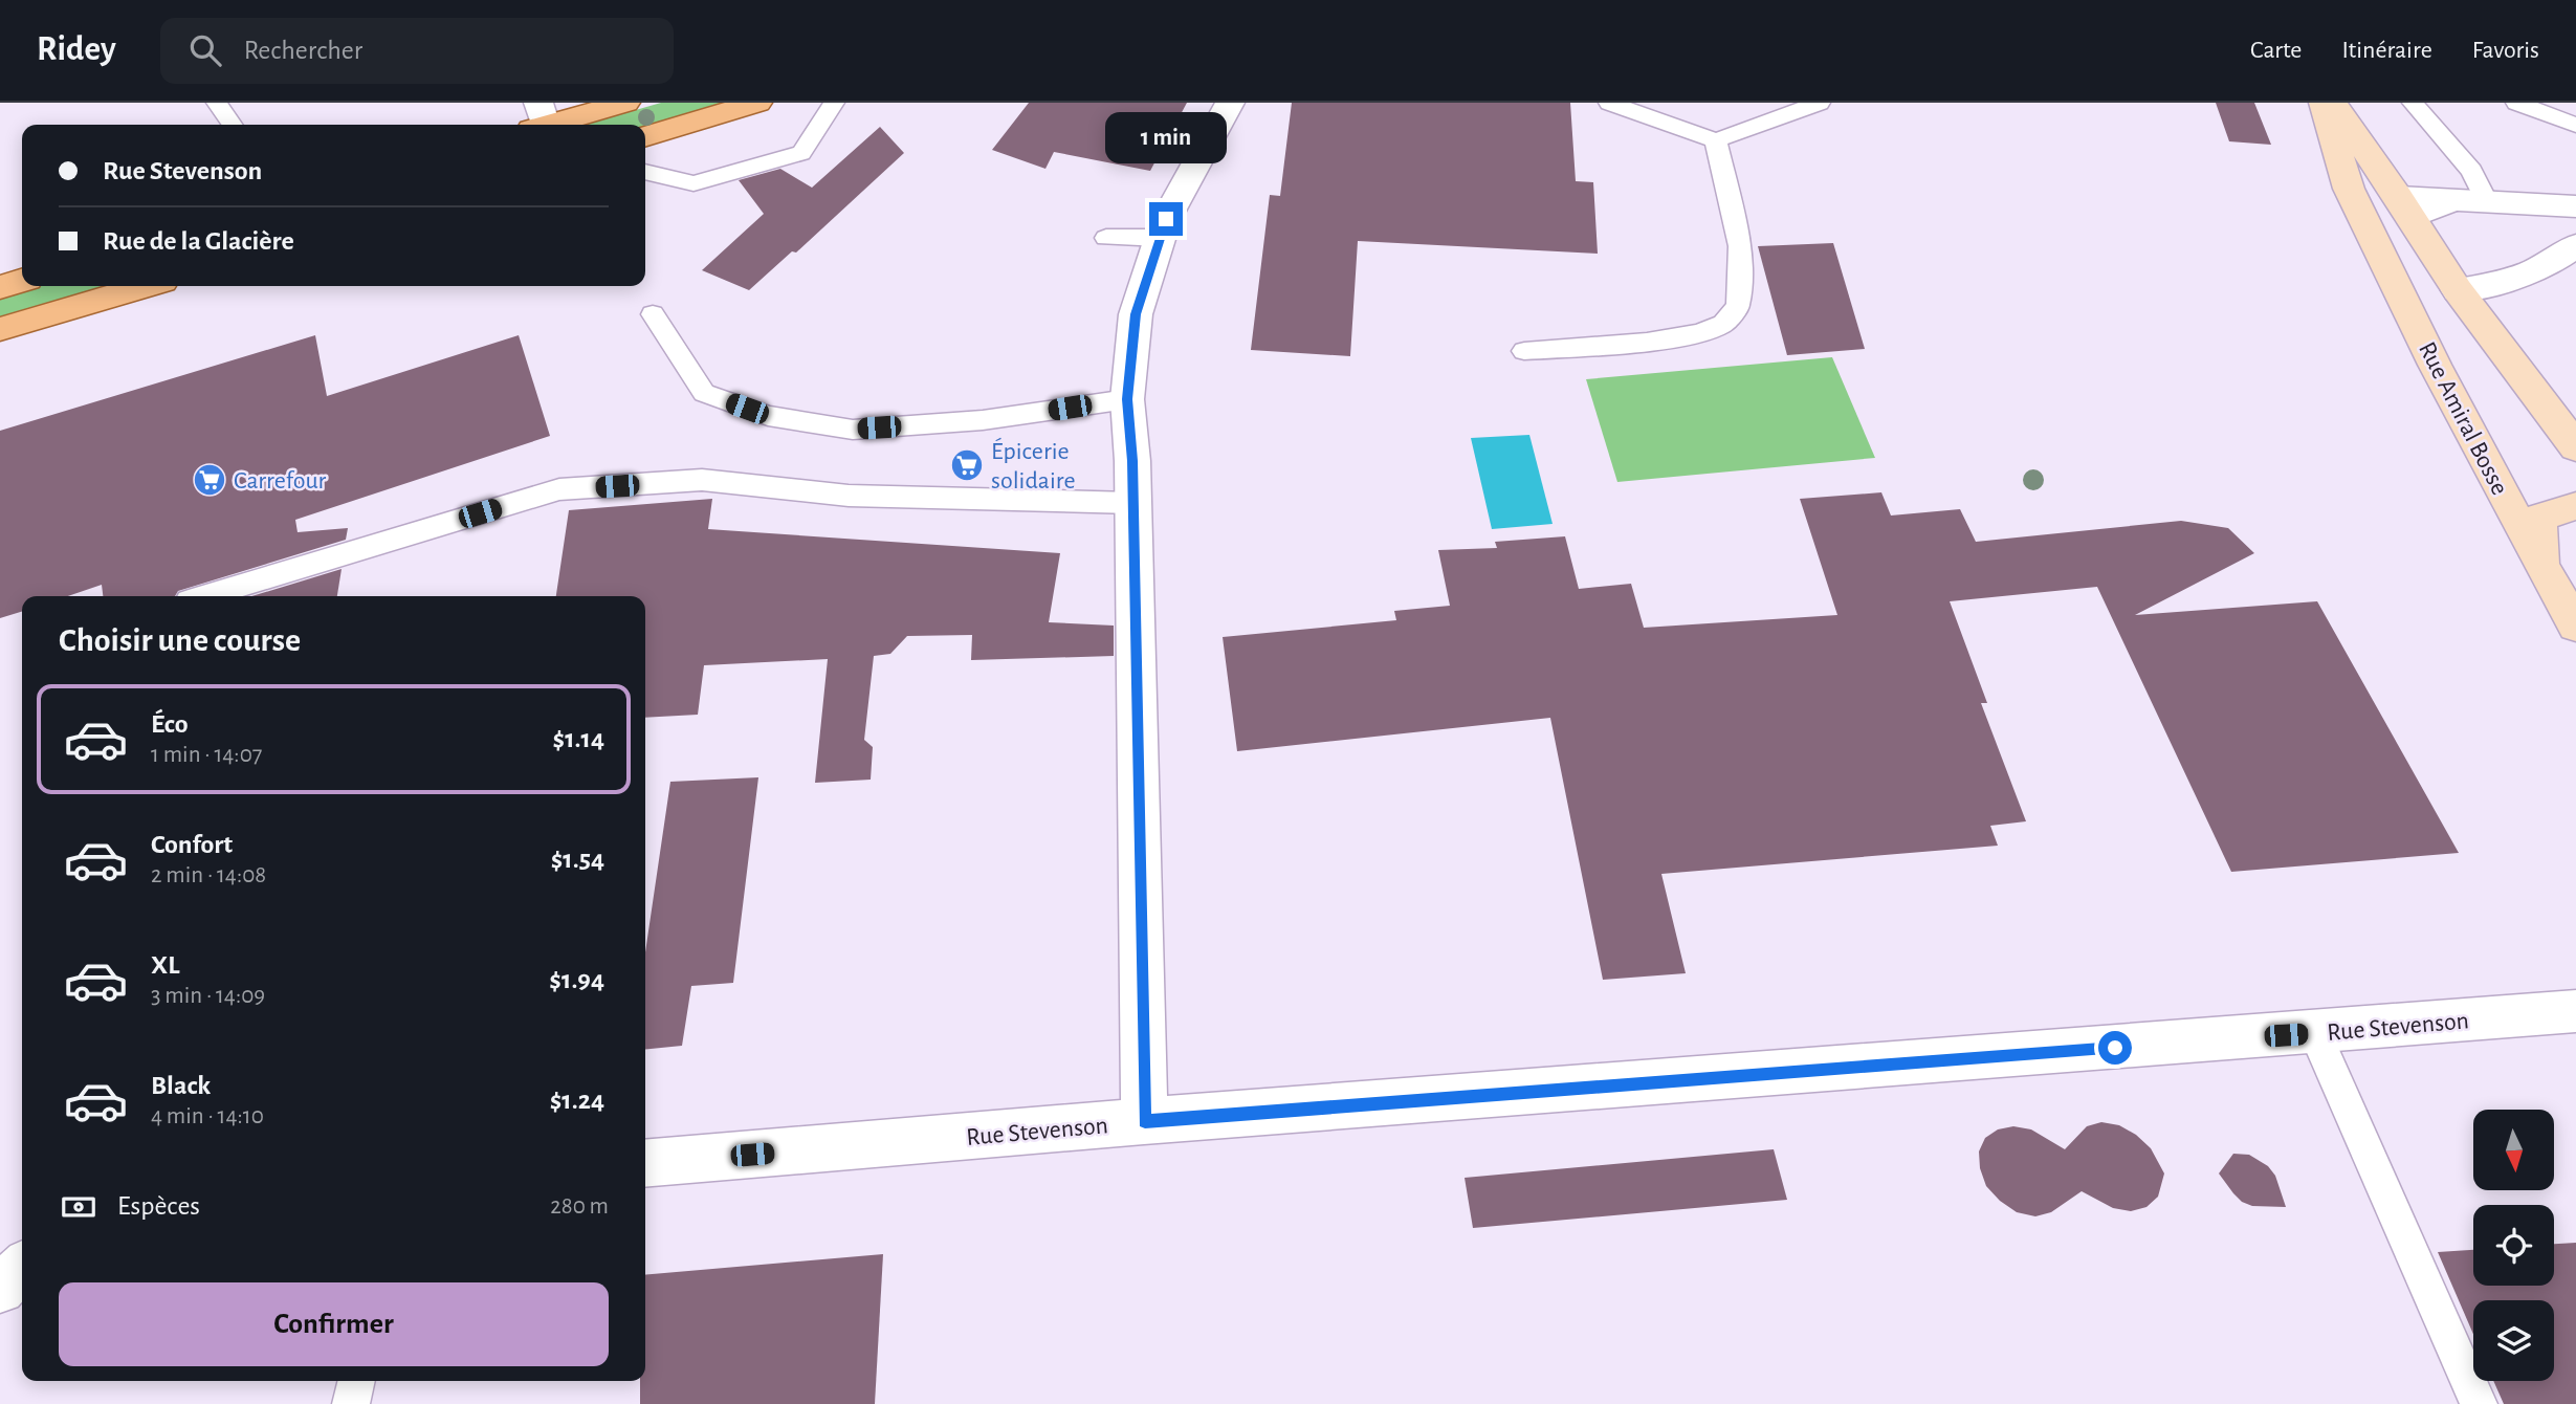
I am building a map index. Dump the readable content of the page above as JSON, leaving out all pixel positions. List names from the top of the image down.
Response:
{
  "streets": {
    "street": ["Rue Amiral Bosse", "Rue Stevenson"]
  },
  "places": {
    "supermarket": ["Épicerie solidaire", "Carrefour"]
  },
  "north": "bottom",
  "page": {
    "header": "Ridey",
    "search": "Rechercher",
    "nav": ["Carte", "Itinéraire", "Favoris"],
    "bubble": "1 min",
    "banner": ["Rue Stevenson", "Rue de la Glacière"],
    "heading": "Choisir une course",
    "list": [
      {
        "name": "Éco",
        "note": "1 min · 14:07",
        "value": "$1.14"
      },
      {
        "name": "Confort",
        "note": "2 min · 14:08",
        "value": "$1.54"
      },
      {
        "name": "XL",
        "note": "3 min · 14:09",
        "value": "$1.94"
      },
      {
        "name": "Black",
        "note": "4 min · 14:10",
        "value": "$1.24"
      }
    ],
    "pay": ["Espèces", "280 m"],
    "buttons": "Confirmer"
  }
}
